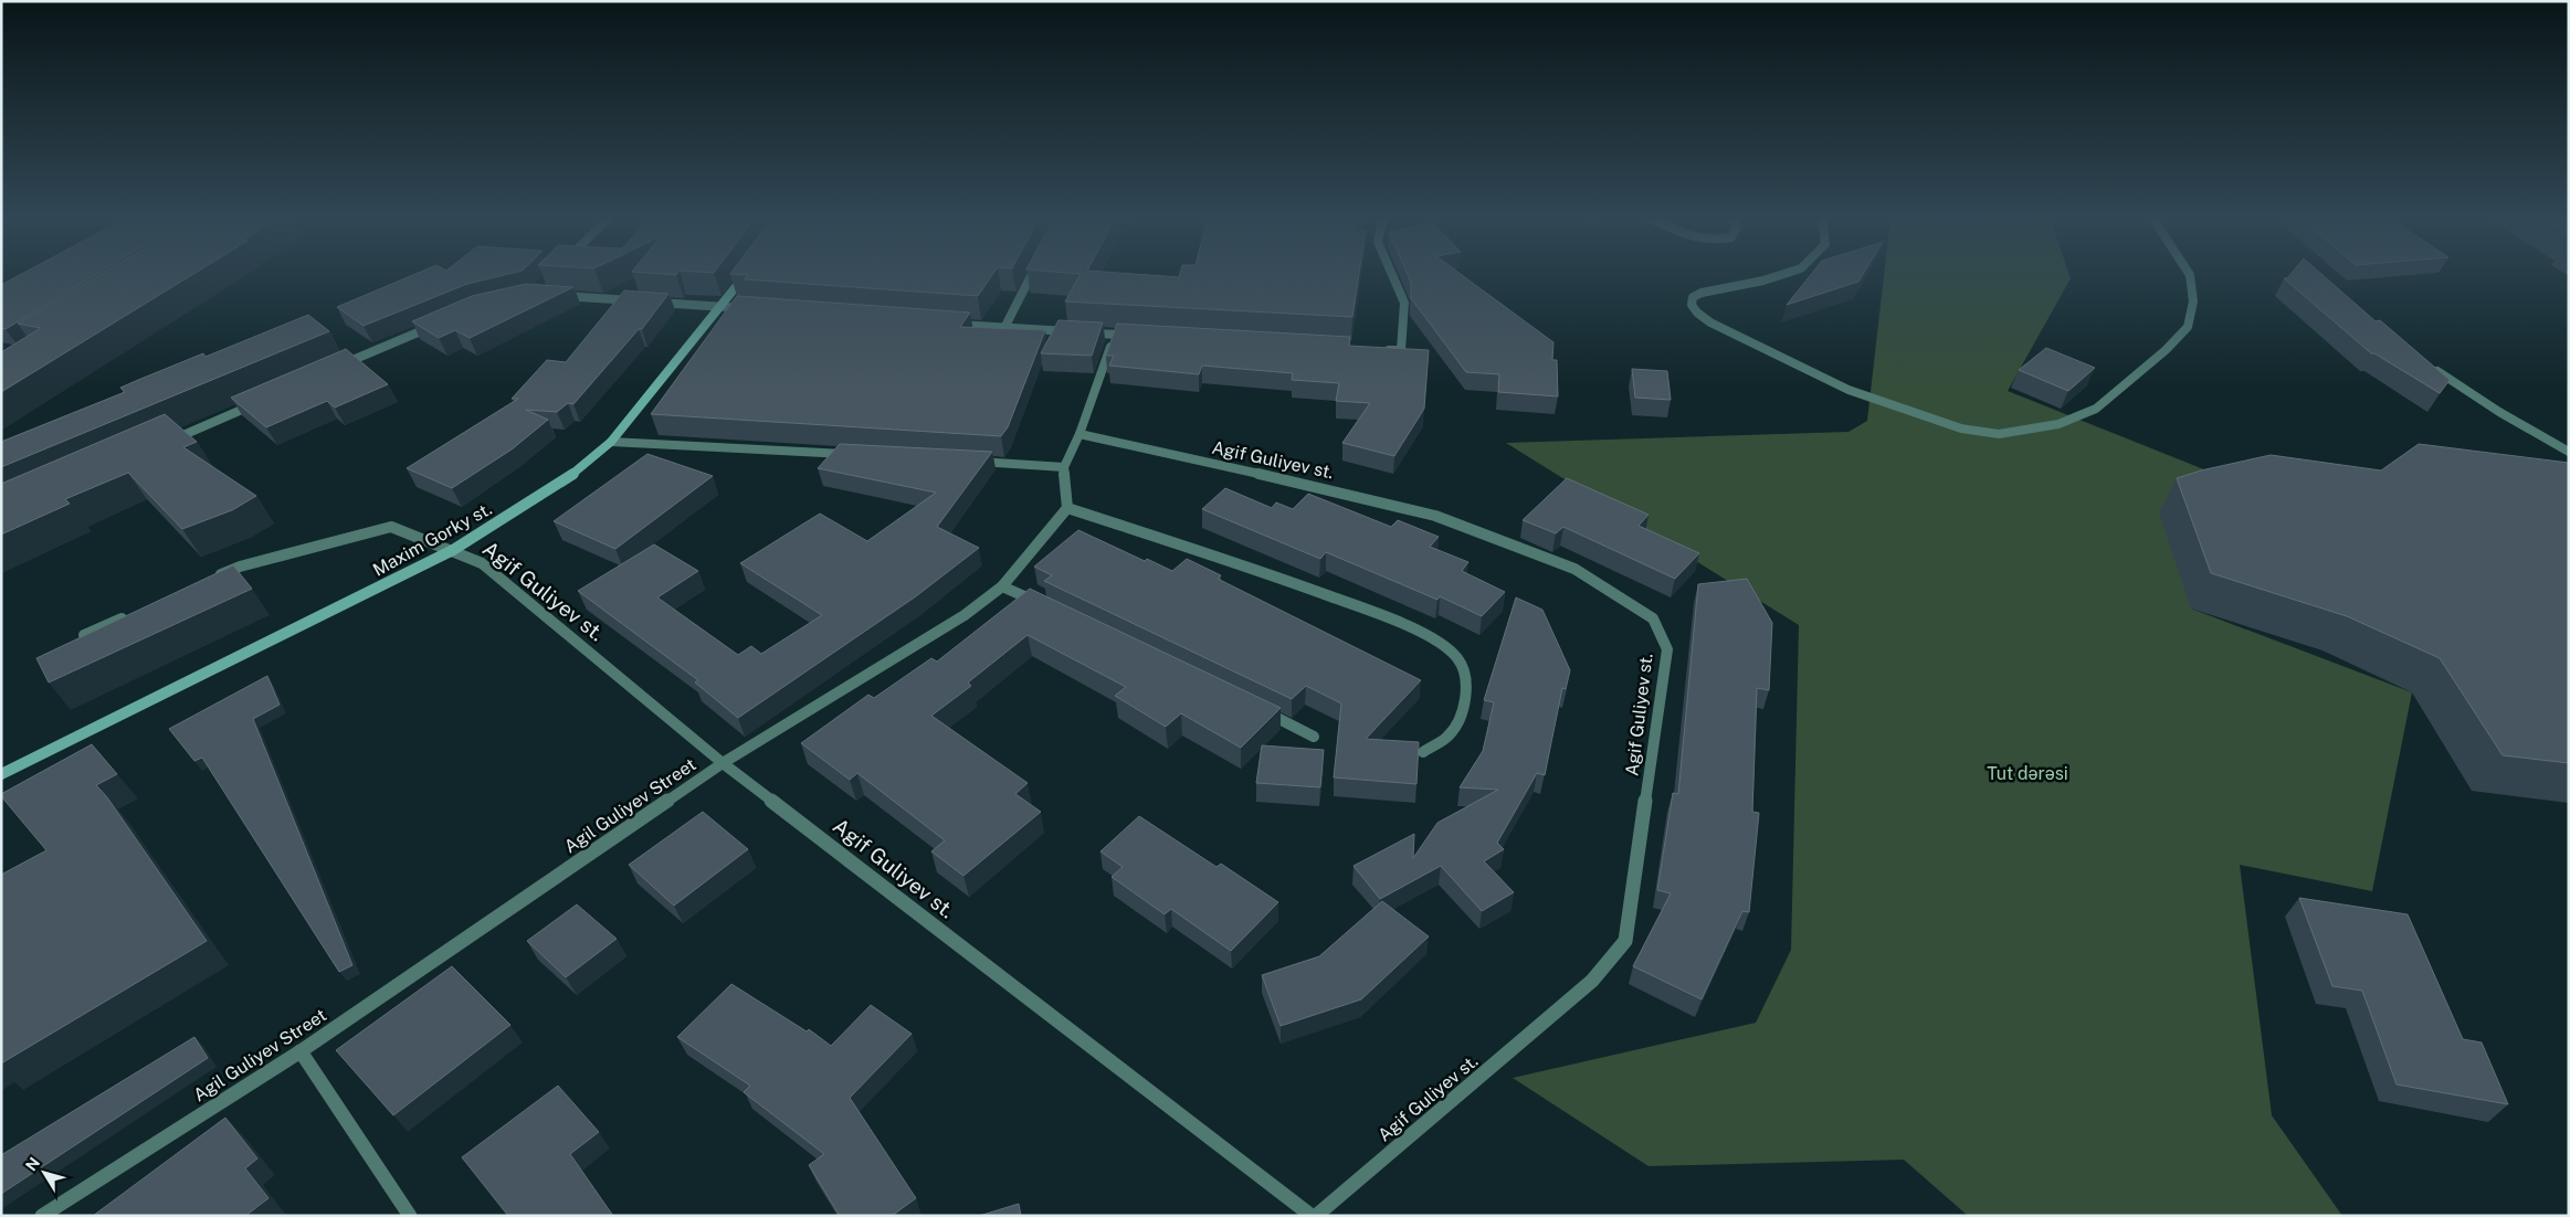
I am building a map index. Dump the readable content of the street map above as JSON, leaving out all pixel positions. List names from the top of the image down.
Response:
{
  "streets": {
    "main road": ["Maxim Gorky st."],
    "street": ["Agif Guliyev st.", "Agil Guliyev Street"]
  },
  "crossings": [
    ["Agif Guliyev st.", "Maxim Gorky st."],
    ["Agif Guliyev st.", "Agil Guliyev Street"]
  ],
  "parks": ["Tut dərəsi"],
  "north": "top left"
}
